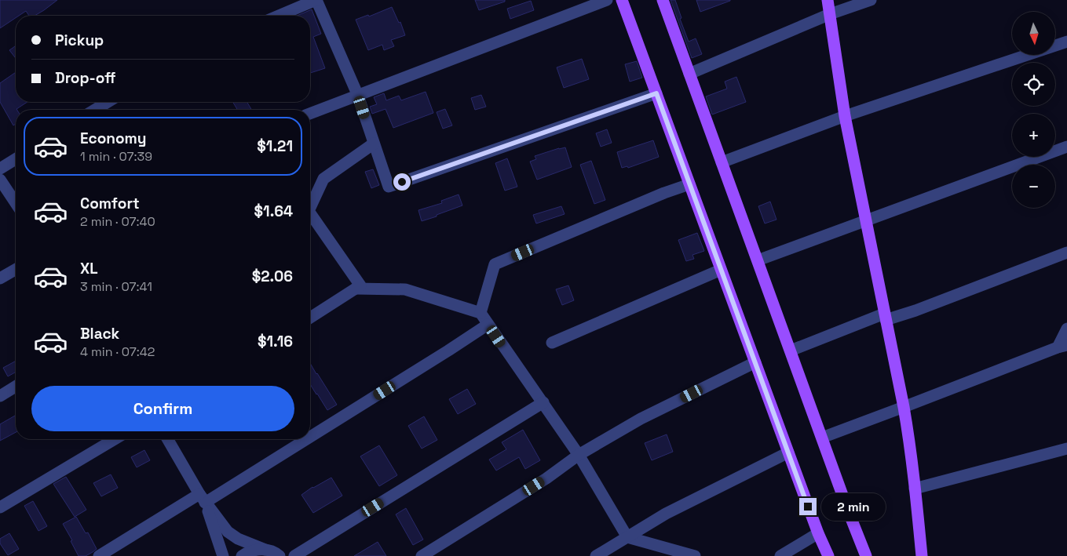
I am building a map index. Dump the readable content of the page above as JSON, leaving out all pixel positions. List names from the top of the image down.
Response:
{
  "north": "bottom",
  "page": {
    "map_buttons": ["+", "−"],
    "banner": ["Pickup", "Drop-off"],
    "list": [
      {
        "name": "Economy",
        "note": "1 min · 07:39",
        "value": "$1.21"
      },
      {
        "name": "Comfort",
        "note": "2 min · 07:40",
        "value": "$1.64"
      },
      {
        "name": "XL",
        "note": "3 min · 07:41",
        "value": "$2.06"
      },
      {
        "name": "Black",
        "note": "4 min · 07:42",
        "value": "$1.16"
      }
    ],
    "buttons": "Confirm",
    "bubble": "2 min"
  }
}
